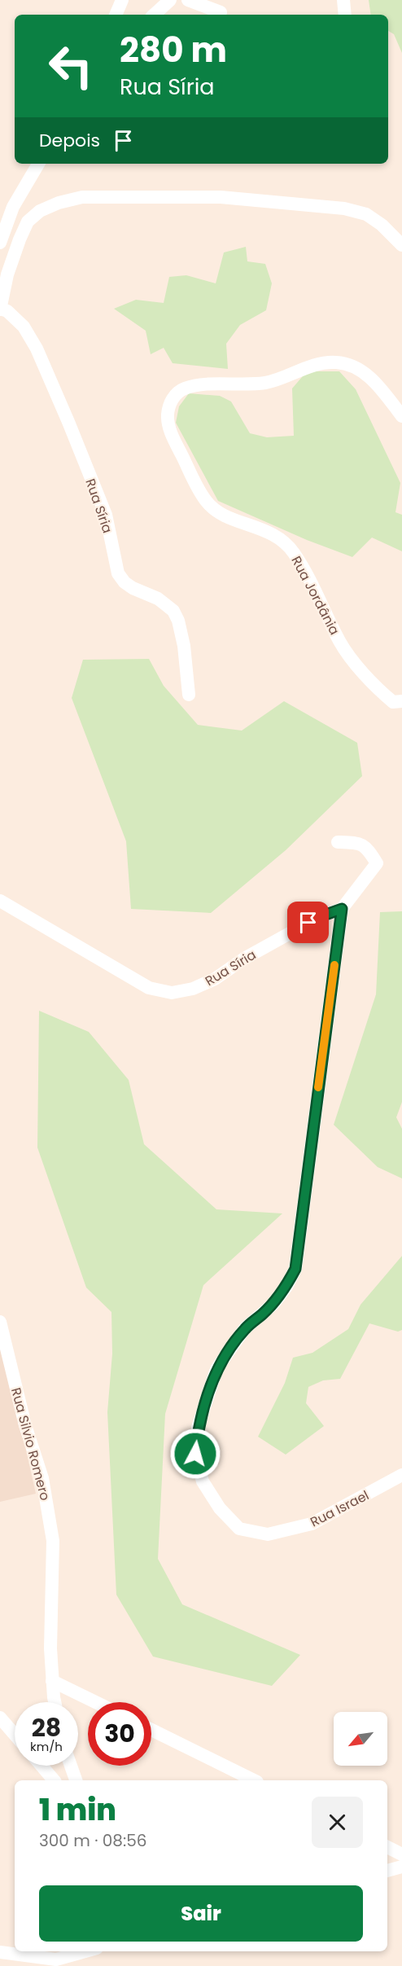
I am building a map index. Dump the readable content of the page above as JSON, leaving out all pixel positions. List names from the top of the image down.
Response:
{
  "streets": {
    "street": [
      "Rua Síria",
      "Rua Jordânia",
      "Rua Silvio Romero",
      "Rua Israel"
    ]
  },
  "crossings": [
    ["Rua Síria", "Rua Israel"]
  ],
  "north": "bottom left",
  "page": {
    "turn": ["280 m", "Rua Síria"],
    "then": "Depois",
    "speed": "28 km/h",
    "limit": "30",
    "heading": ["1 min", "300 m · 08:56"],
    "buttons": "Sair"
  }
}
